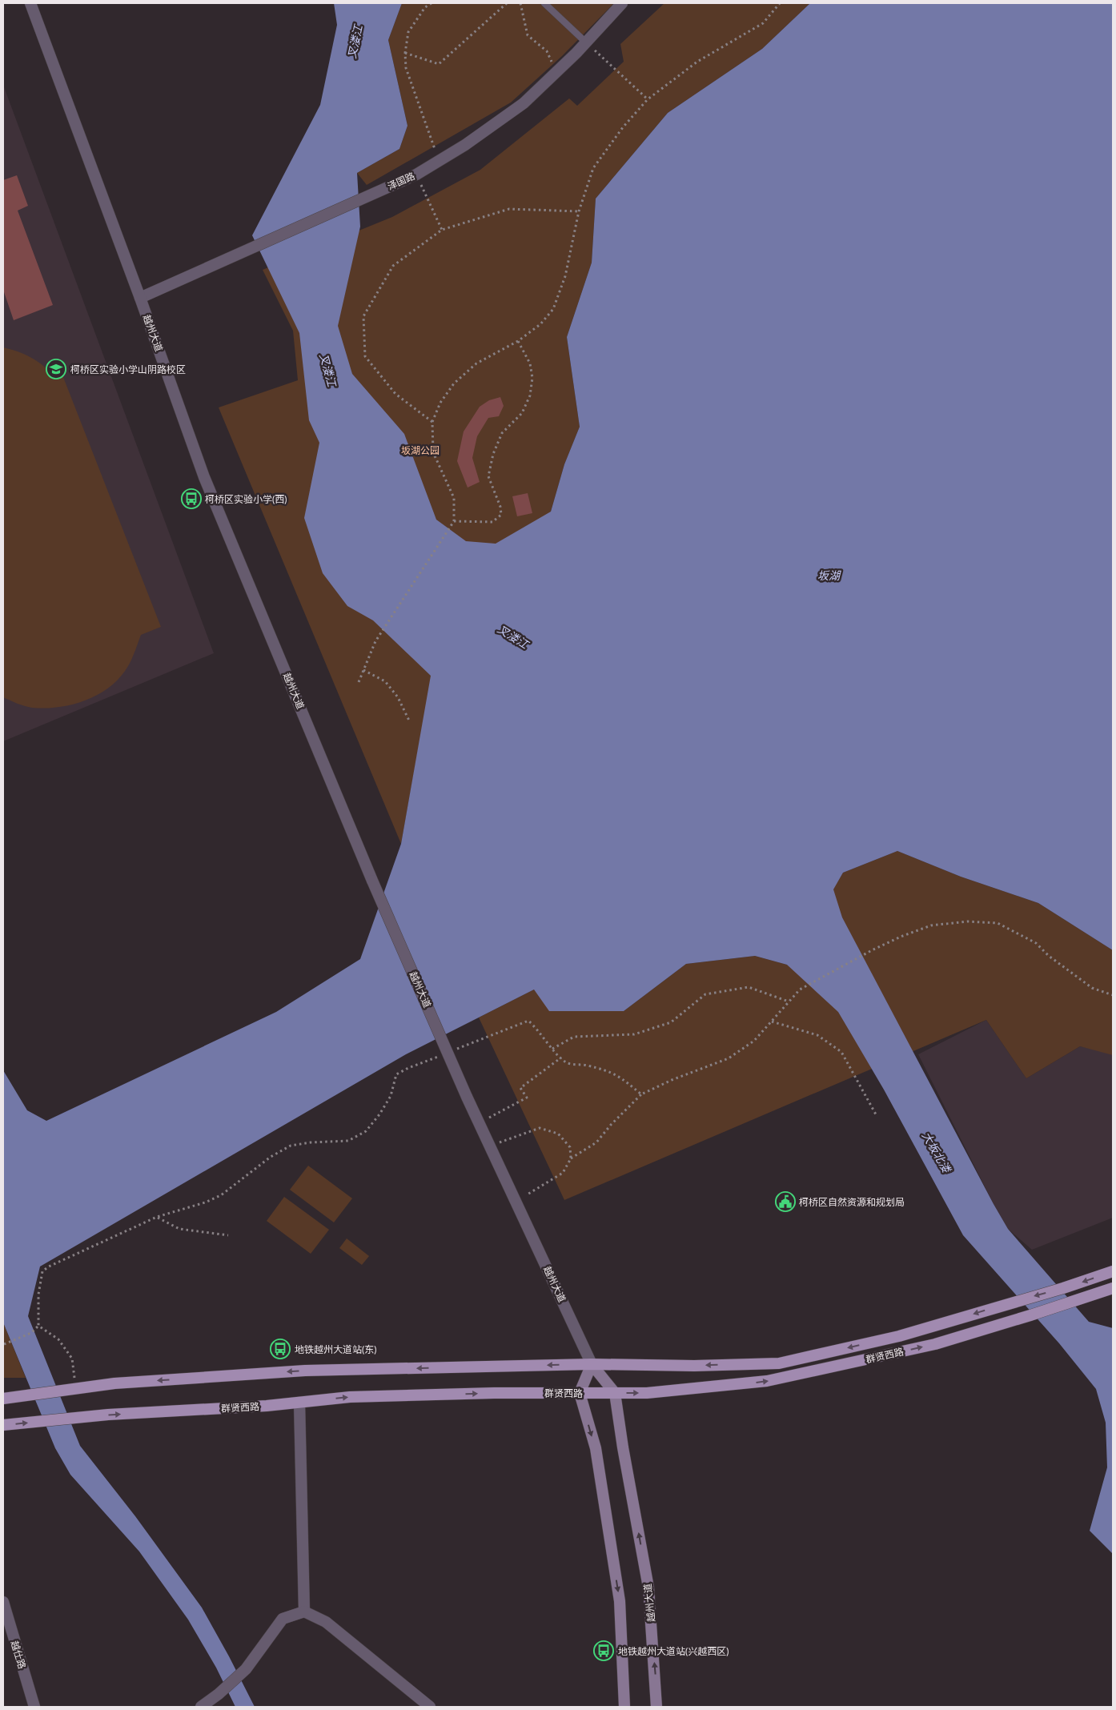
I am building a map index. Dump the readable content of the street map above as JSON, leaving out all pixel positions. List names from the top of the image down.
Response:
{
  "streets": {
    "main road": ["越州大道", "群贤西路"],
    "street": ["泽国路", "越仕路"]
  },
  "crossings": [
    ["泽国路", "越州大道"],
    ["越州大道", "群贤西路"]
  ],
  "water": ["叉溇江", "坂湖", "大坂北溇"],
  "parks": ["坂湖公园"],
  "places": {
    "school or university": ["柯桥区实验小学山阴路校区"],
    "bus stop": ["柯桥区实验小学(西)", "地铁越州大道站(东)", "地铁越州大道站(兴越西区)"],
    "public building": ["柯桥区自然资源和规划局"]
  }
}
